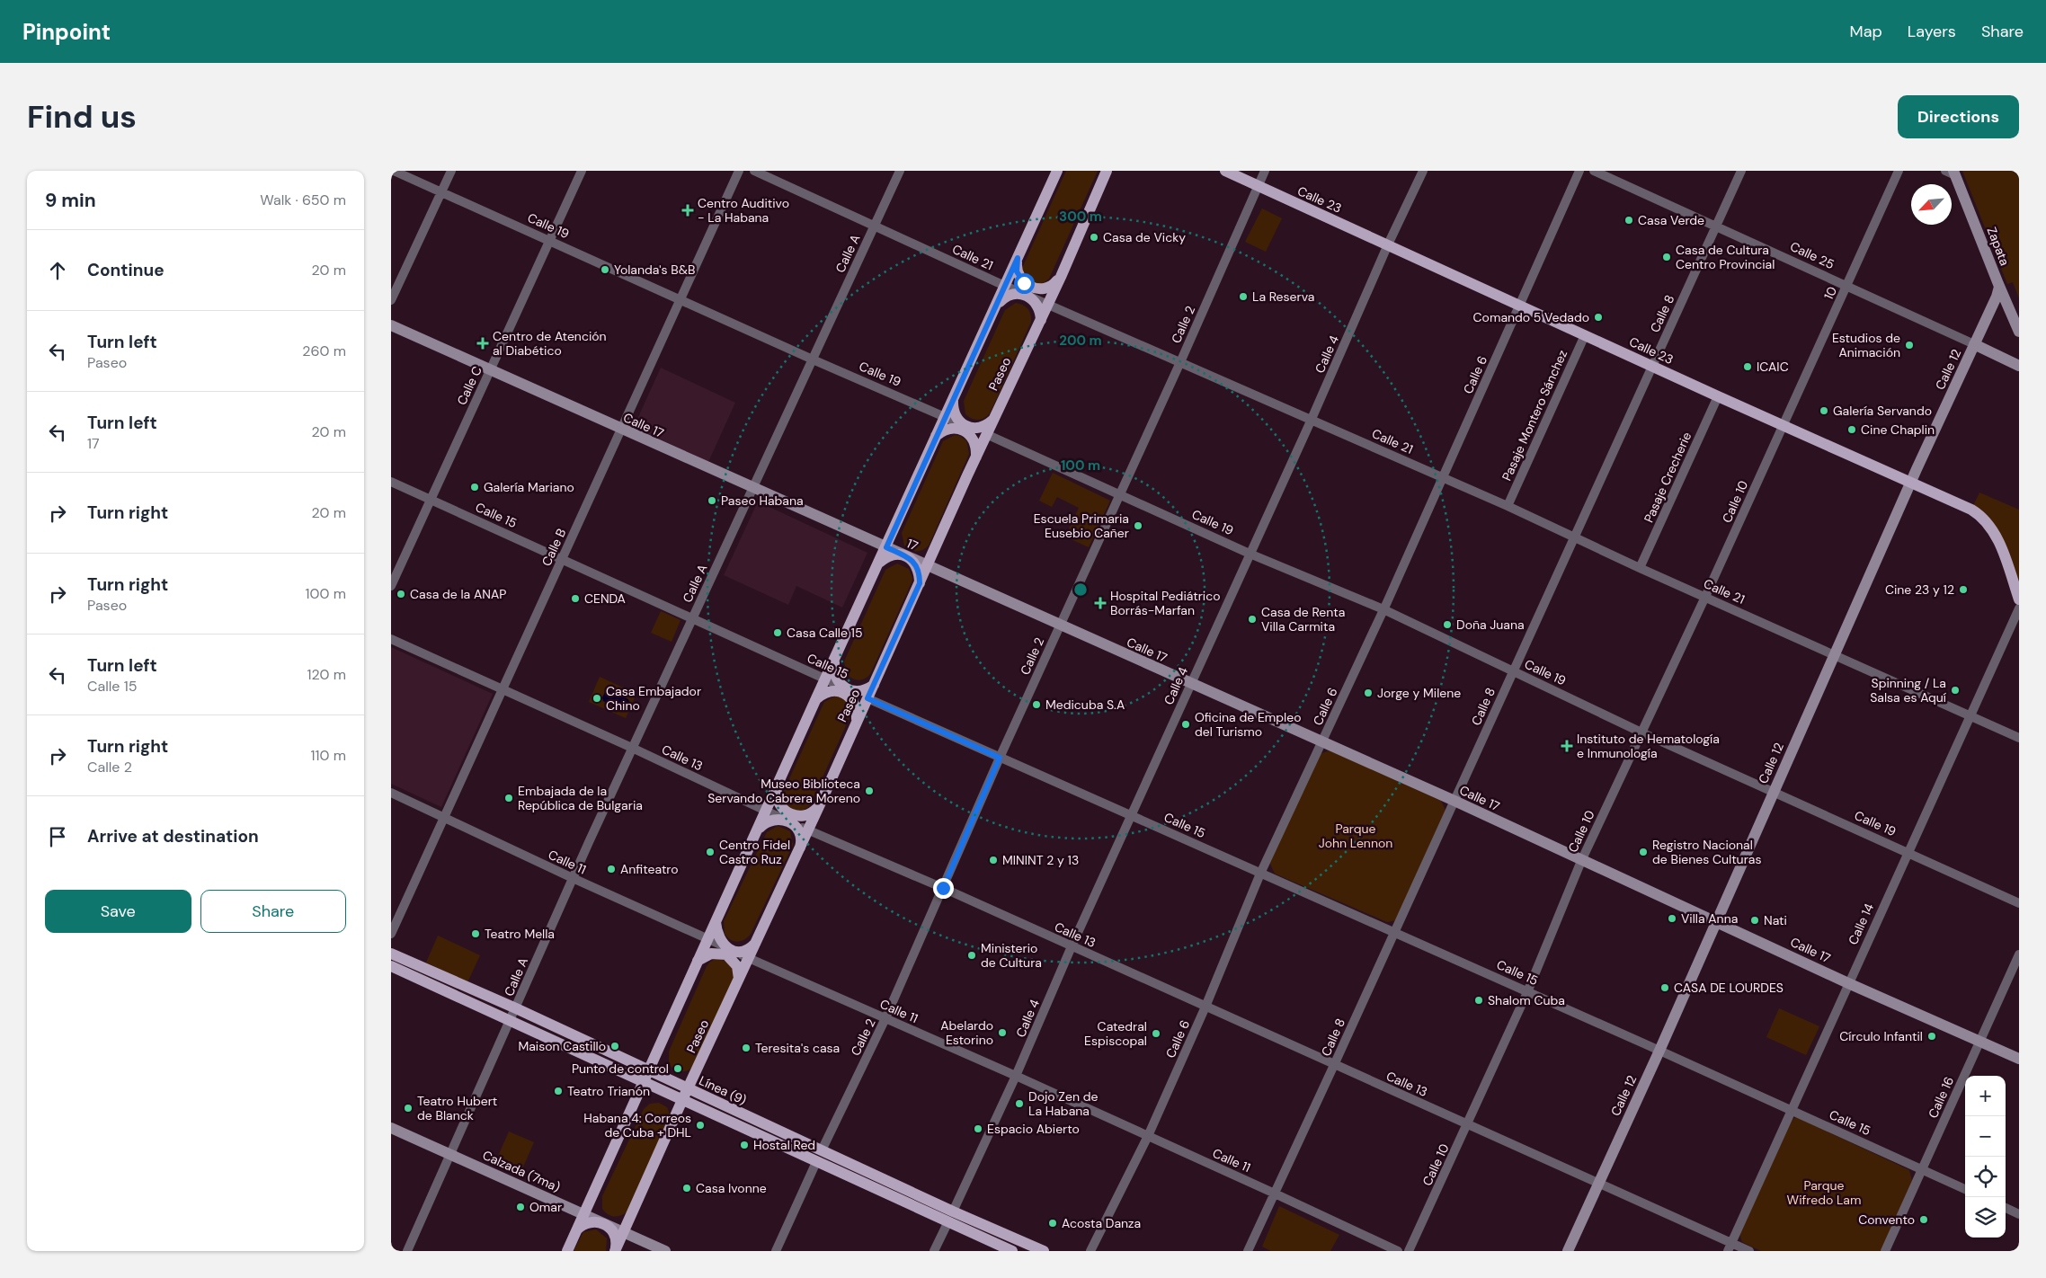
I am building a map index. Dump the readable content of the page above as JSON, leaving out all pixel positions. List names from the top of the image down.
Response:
{
  "streets": {
    "main road": ["Calle 23", "Paseo", "Línea (9)"],
    "street": [
      "Calle 19",
      "Zapata",
      "Calle A",
      "Calle 25",
      "Calle 21",
      "10",
      "Calle 8",
      "Calle 2",
      "Calle 4",
      "Calle 12",
      "Calle 6",
      "Calle C",
      "Pasaje Montero Sánchez",
      "Calle 17",
      "Pasaje Crecherie",
      "Calle 10",
      "Calle 15",
      "17",
      "Calle B",
      "Calle 13",
      "Calle 11",
      "Calle 14",
      "Calle 16",
      "Calzada (7ma)"
    ]
  },
  "crossings": [
    ["Calle 23", "10"],
    ["Calle 23", "Calle 8"],
    ["Calle 23", "Calle 2"],
    ["Calle 23", "Calle 4"],
    ["Calle 23", "Calle 12"],
    ["Calle 23", "Calle 6"],
    ["Calle 23", "Pasaje Montero Sánchez"],
    ["Calle 23", "Pasaje Crecherie"],
    ["Calle 23", "Calle 10"],
    ["Calle 19", "Calle A"],
    ["Calle 19", "Calle 8"],
    ["Calle 19", "Calle 2"],
    ["Calle 19", "Calle 4"],
    ["Calle 19", "Calle 12"],
    ["Calle 19", "Paseo"],
    ["Calle 19", "Calle 6"],
    ["Calle 19", "Calle C"],
    ["Calle 19", "Calle 10"],
    ["Calle 19", "Calle B"],
    ["Calle 19", "Calle 14"],
    ["Zapata", "Calle 12"],
    ["Calle A", "Calle 21"],
    ["Calle A", "Calle 17"],
    ["Calle A", "Calle 15"],
    ["Calle A", "Calle 13"],
    ["Calle A", "Calle 11"],
    ["Calle A", "Línea (9)"],
    ["Calle 25", "10"],
    ["Calle 25", "Calle 8"],
    ["Calle 25", "Calle 12"],
    ["Calle 21", "Calle 8"],
    ["Calle 21", "Calle 2"],
    ["Calle 21", "Calle 4"],
    ["Calle 21", "Calle 12"],
    ["Calle 21", "Paseo"],
    ["Calle 21", "Calle 6"],
    ["Calle 21", "Pasaje Montero Sánchez"],
    ["Calle 21", "Pasaje Crecherie"],
    ["Calle 21", "Calle 10"],
    ["Calle 21", "Calle 14"],
    ["10", "Calle 10"],
    ["Calle 8", "Calle 17"],
    ["Calle 8", "Calle 15"],
    ["Calle 8", "Calle 13"],
    ["Calle 8", "Calle 11"],
    ["Calle 2", "Calle 17"],
    ["Calle 2", "Calle 15"],
    ["Calle 2", "Calle 13"],
    ["Calle 2", "Calle 11"],
    ["Calle 2", "Línea (9)"],
    ["Calle 4", "Calle 17"],
    ["Calle 4", "Calle 15"],
    ["Calle 4", "Calle 13"],
    ["Calle 4", "Calle 11"],
    ["Calle 4", "Línea (9)"],
    ["Calle 12", "Calle 17"],
    ["Calle 12", "Calle 15"],
    ["Calle 12", "Calle 13"],
    ["Paseo", "Calle 17"],
    ["Paseo", "Calle 15"],
    ["Paseo", "17"],
    ["Paseo", "Calle 13"],
    ["Paseo", "Calle 11"],
    ["Paseo", "Línea (9)"],
    ["Paseo", "Calzada (7ma)"],
    ["Calle 6", "Calle 17"],
    ["Calle 6", "Calle 15"],
    ["Calle 6", "Calle 13"],
    ["Calle 6", "Calle 11"],
    ["Calle C", "Calle 17"],
    ["Calle C", "Calle 15"],
    ["Calle 17", "Calle 10"],
    ["Calle 17", "17"],
    ["Calle 17", "Calle B"],
    ["Calle 17", "Calle 14"],
    ["Calle 17", "Calle 16"],
    ["Calle 10", "Calle 15"],
    ["Calle 10", "Calle 13"],
    ["Calle 15", "Calle B"],
    ["Calle 15", "Calle 14"],
    ["Calle 15", "Calle 16"],
    ["Calle B", "Calle 13"],
    ["Calle B", "Calle 11"],
    ["Calle 13", "Calle 14"]
  ],
  "parks": ["Parque John Lennon", "Parque Wifredo Lam"],
  "places": {
    "health": [
      "Centro Auditivo - La Habana",
      "Centro de Atención al Diabético",
      "Hospital Pediátrico Borrás-Marfan",
      "Instituto de Hematología e Inmunología"
    ],
    "other": [
      "Casa Verde",
      "Casa de Vicky",
      "Casa de Cultura Centro Provincial",
      "Yolanda's B&B",
      "La Reserva",
      "Comando 5 Vedado",
      "Estudios de Animación",
      "ICAIC",
      "Galería Servando",
      "Cine Chaplin",
      "Galería Mariano",
      "Paseo Habana",
      "Escuela Primaria Eusebio Cañer",
      "Cine 23 y 12",
      "Casa de la ANAP",
      "CENDA",
      "Casa de Renta Villa Carmita",
      "Doña Juana",
      "Casa Calle 15",
      "Spinning / La Salsa es Aquí",
      "Jorge y Milene",
      "Casa Embajador Chino",
      "Medicuba S.A",
      "Oficina de Empleo del Turismo",
      "Museo Biblioteca Servando Cabrera Moreno",
      "Embajada de la República de Bulgaria",
      "Centro Fidel Castro Ruz",
      "Registro Nacional de Bienes Culturas",
      "MININT 2 y 13",
      "Anfiteatro",
      "Villa Anna",
      "Nati",
      "Teatro Mella",
      "Ministerio de Cultura",
      "CASA DE LOURDES",
      "Shalom Cuba",
      "Abelardo Estorino",
      "Catedral Espiscopal",
      "Círculo Infantil",
      "Maison Castillo",
      "Teresita's casa",
      "Punto de control",
      "Teatro Trianón",
      "Dojo Zen de La Habana",
      "Teatro Hubert de Blanck",
      "Habana 4: Correos de Cuba + DHL",
      "Espacio Abierto",
      "Hostal Red",
      "Casa Ivonne",
      "Omar",
      "Convento",
      "Acosta Danza"
    ]
  },
  "north": "bottom left",
  "page": {
    "header": "Pinpoint",
    "nav": ["Map", "Layers", "Share"],
    "buttons": [
      "Directions",
      ["Save", "Share"]
    ],
    "title": "Find us",
    "heading": ["9 min", "Walk · 650 m"],
    "list": [
      ["Continue", "20 m"],
      ["Turn left", "Paseo", "260 m"],
      ["Turn left", "17", "20 m"],
      ["Turn right", "20 m"],
      ["Turn right", "Paseo", "100 m"],
      ["Turn left", "Calle 15", "120 m"],
      ["Turn right", "Calle 2", "110 m"],
      "Arrive at destination"
    ],
    "map_buttons": ["+", "−"]
  },
  "rings": ["300 m", "200 m", "100 m"]
}
